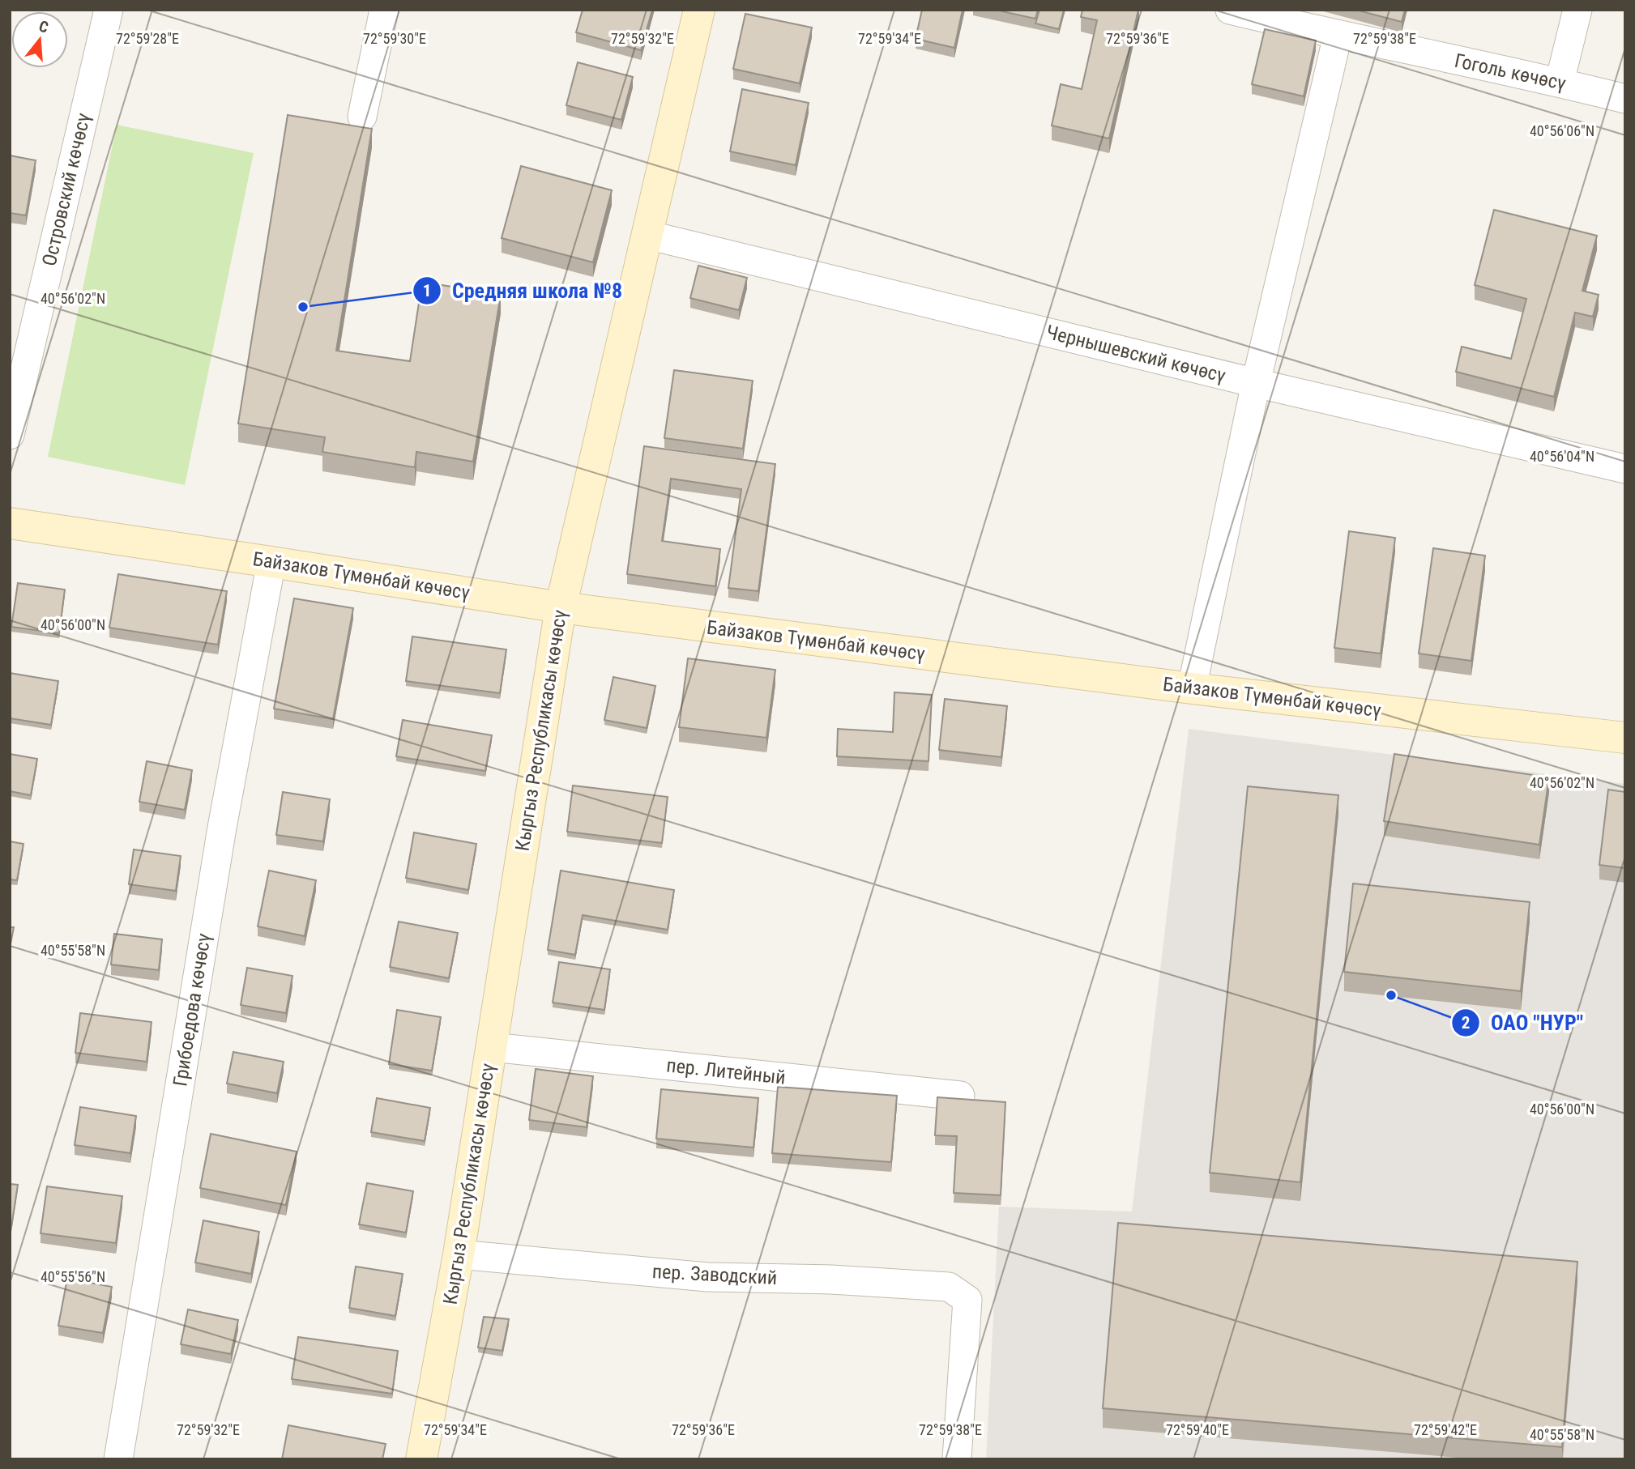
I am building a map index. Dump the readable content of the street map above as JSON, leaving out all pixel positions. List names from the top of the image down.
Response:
{
  "streets": {
    "main road": ["Байзаков Түмөнбай көчөсү", "Кыргыз Республикасы көчөсү"],
    "street": [
      "Гоголь көчөсү",
      "Островский көчөсү",
      "Чернышевский көчөсү",
      "Грибоедова көчөсү",
      "пер. Литейный",
      "пер. Заводский"
    ]
  },
  "crossings": [
    ["Чернышевский көчөсү", "Кыргыз Республикасы көчөсү"],
    ["Байзаков Түмөнбай көчөсү", "Кыргыз Республикасы көчөсү"],
    ["Байзаков Түмөнбай көчөсү", "Грибоедова көчөсү"],
    ["Кыргыз Республикасы көчөсү", "пер. Литейный"],
    ["Кыргыз Республикасы көчөсү", "пер. Заводский"]
  ],
  "places": ["Средняя школа №8", "ОАО \"НУР\""],
  "north": "top",
  "coordinates": [
    "72°59'28\"E",
    "72°59'30\"E",
    "72°59'32\"E",
    "72°59'34\"E",
    "72°59'36\"E",
    "72°59'38\"E",
    "40°56'06\"N",
    "40°56'02\"N",
    "40°56'04\"N",
    "40°56'00\"N",
    "40°55'58\"N",
    "40°55'56\"N",
    "72°59'40\"E",
    "72°59'42\"E"
  ]
}
